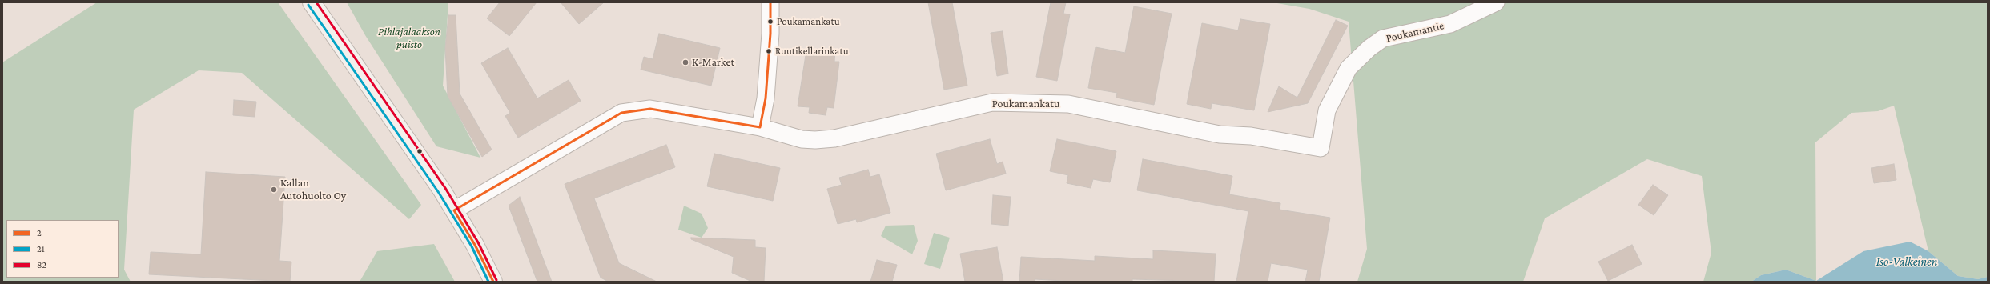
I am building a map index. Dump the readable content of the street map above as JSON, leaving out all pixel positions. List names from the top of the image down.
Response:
{
  "streets": {
    "street": ["Poukamantie", "Poukamankatu"]
  },
  "crossings": [
    ["Poukamantie", "Poukamankatu"]
  ],
  "water": ["Iso-Valkeinen"],
  "parks": ["Pihlajalaakson puisto"],
  "places": [
    "Poukamankatu",
    "Ruutikellarinkatu",
    "K-Market",
    "Kallan Autohuolto Oy"
  ],
  "lines": ["transit line 2", "transit line 82", "transit line 21"],
  "legend": ["2", "21", "82"]
}
